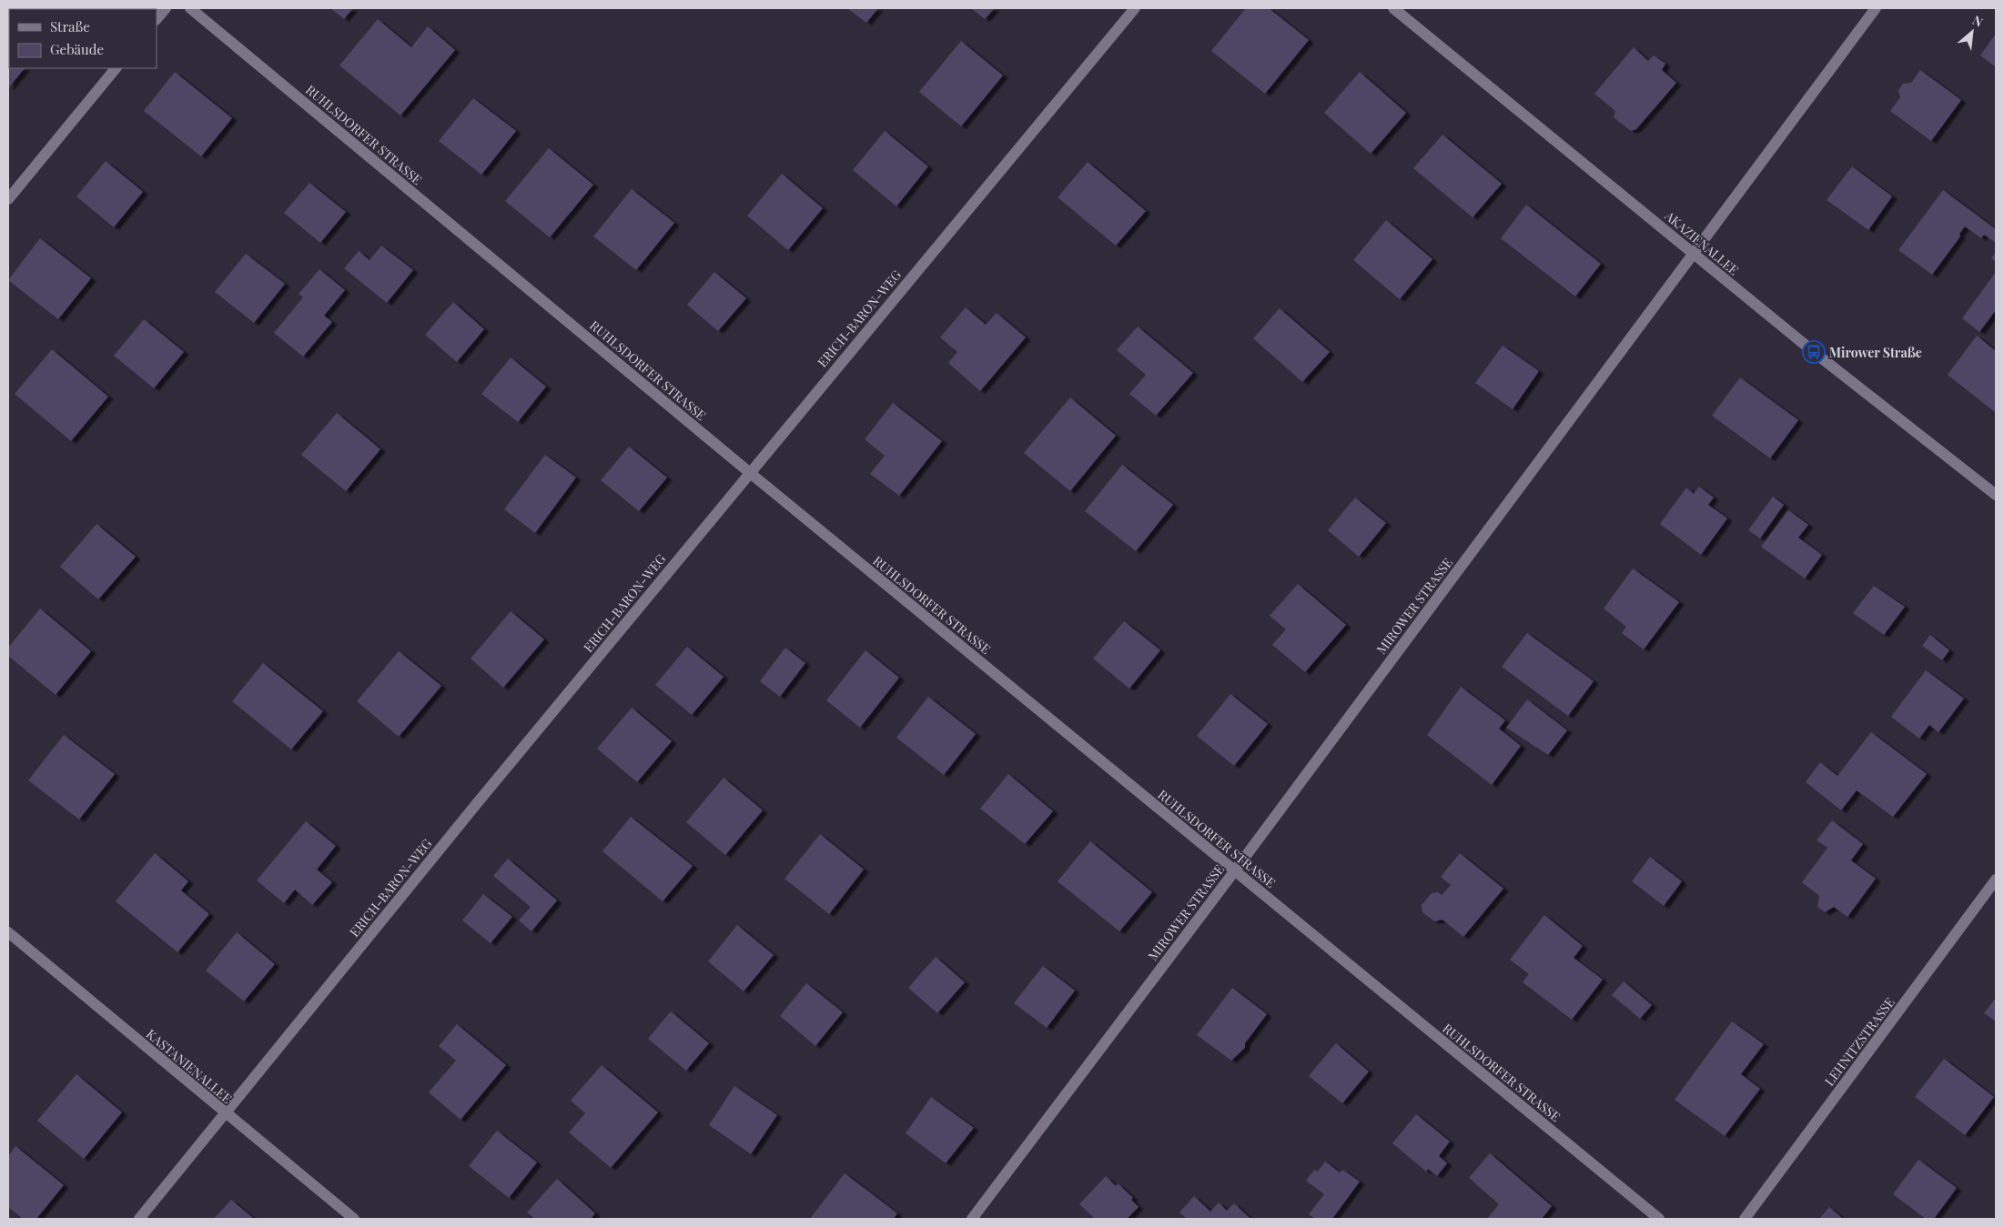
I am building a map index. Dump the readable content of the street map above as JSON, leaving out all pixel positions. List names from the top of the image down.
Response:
{
  "streets": {
    "street": [
      "RUHLSDORFER STRASSE",
      "AKAZIENALLEE",
      "ERICH-BARON-WEG",
      "MIROWER STRASSE",
      "LEHNITZSTRASSE",
      "KASTANIENALLEE"
    ]
  },
  "crossings": [
    ["RUHLSDORFER STRASSE", "ERICH-BARON-WEG"],
    ["RUHLSDORFER STRASSE", "MIROWER STRASSE"],
    ["AKAZIENALLEE", "MIROWER STRASSE"],
    ["ERICH-BARON-WEG", "KASTANIENALLEE"]
  ],
  "places": {
    "bus stop": ["Mirower Straße"]
  },
  "legend": ["Straße", "Gebäude"],
  "north": "top right"
}
